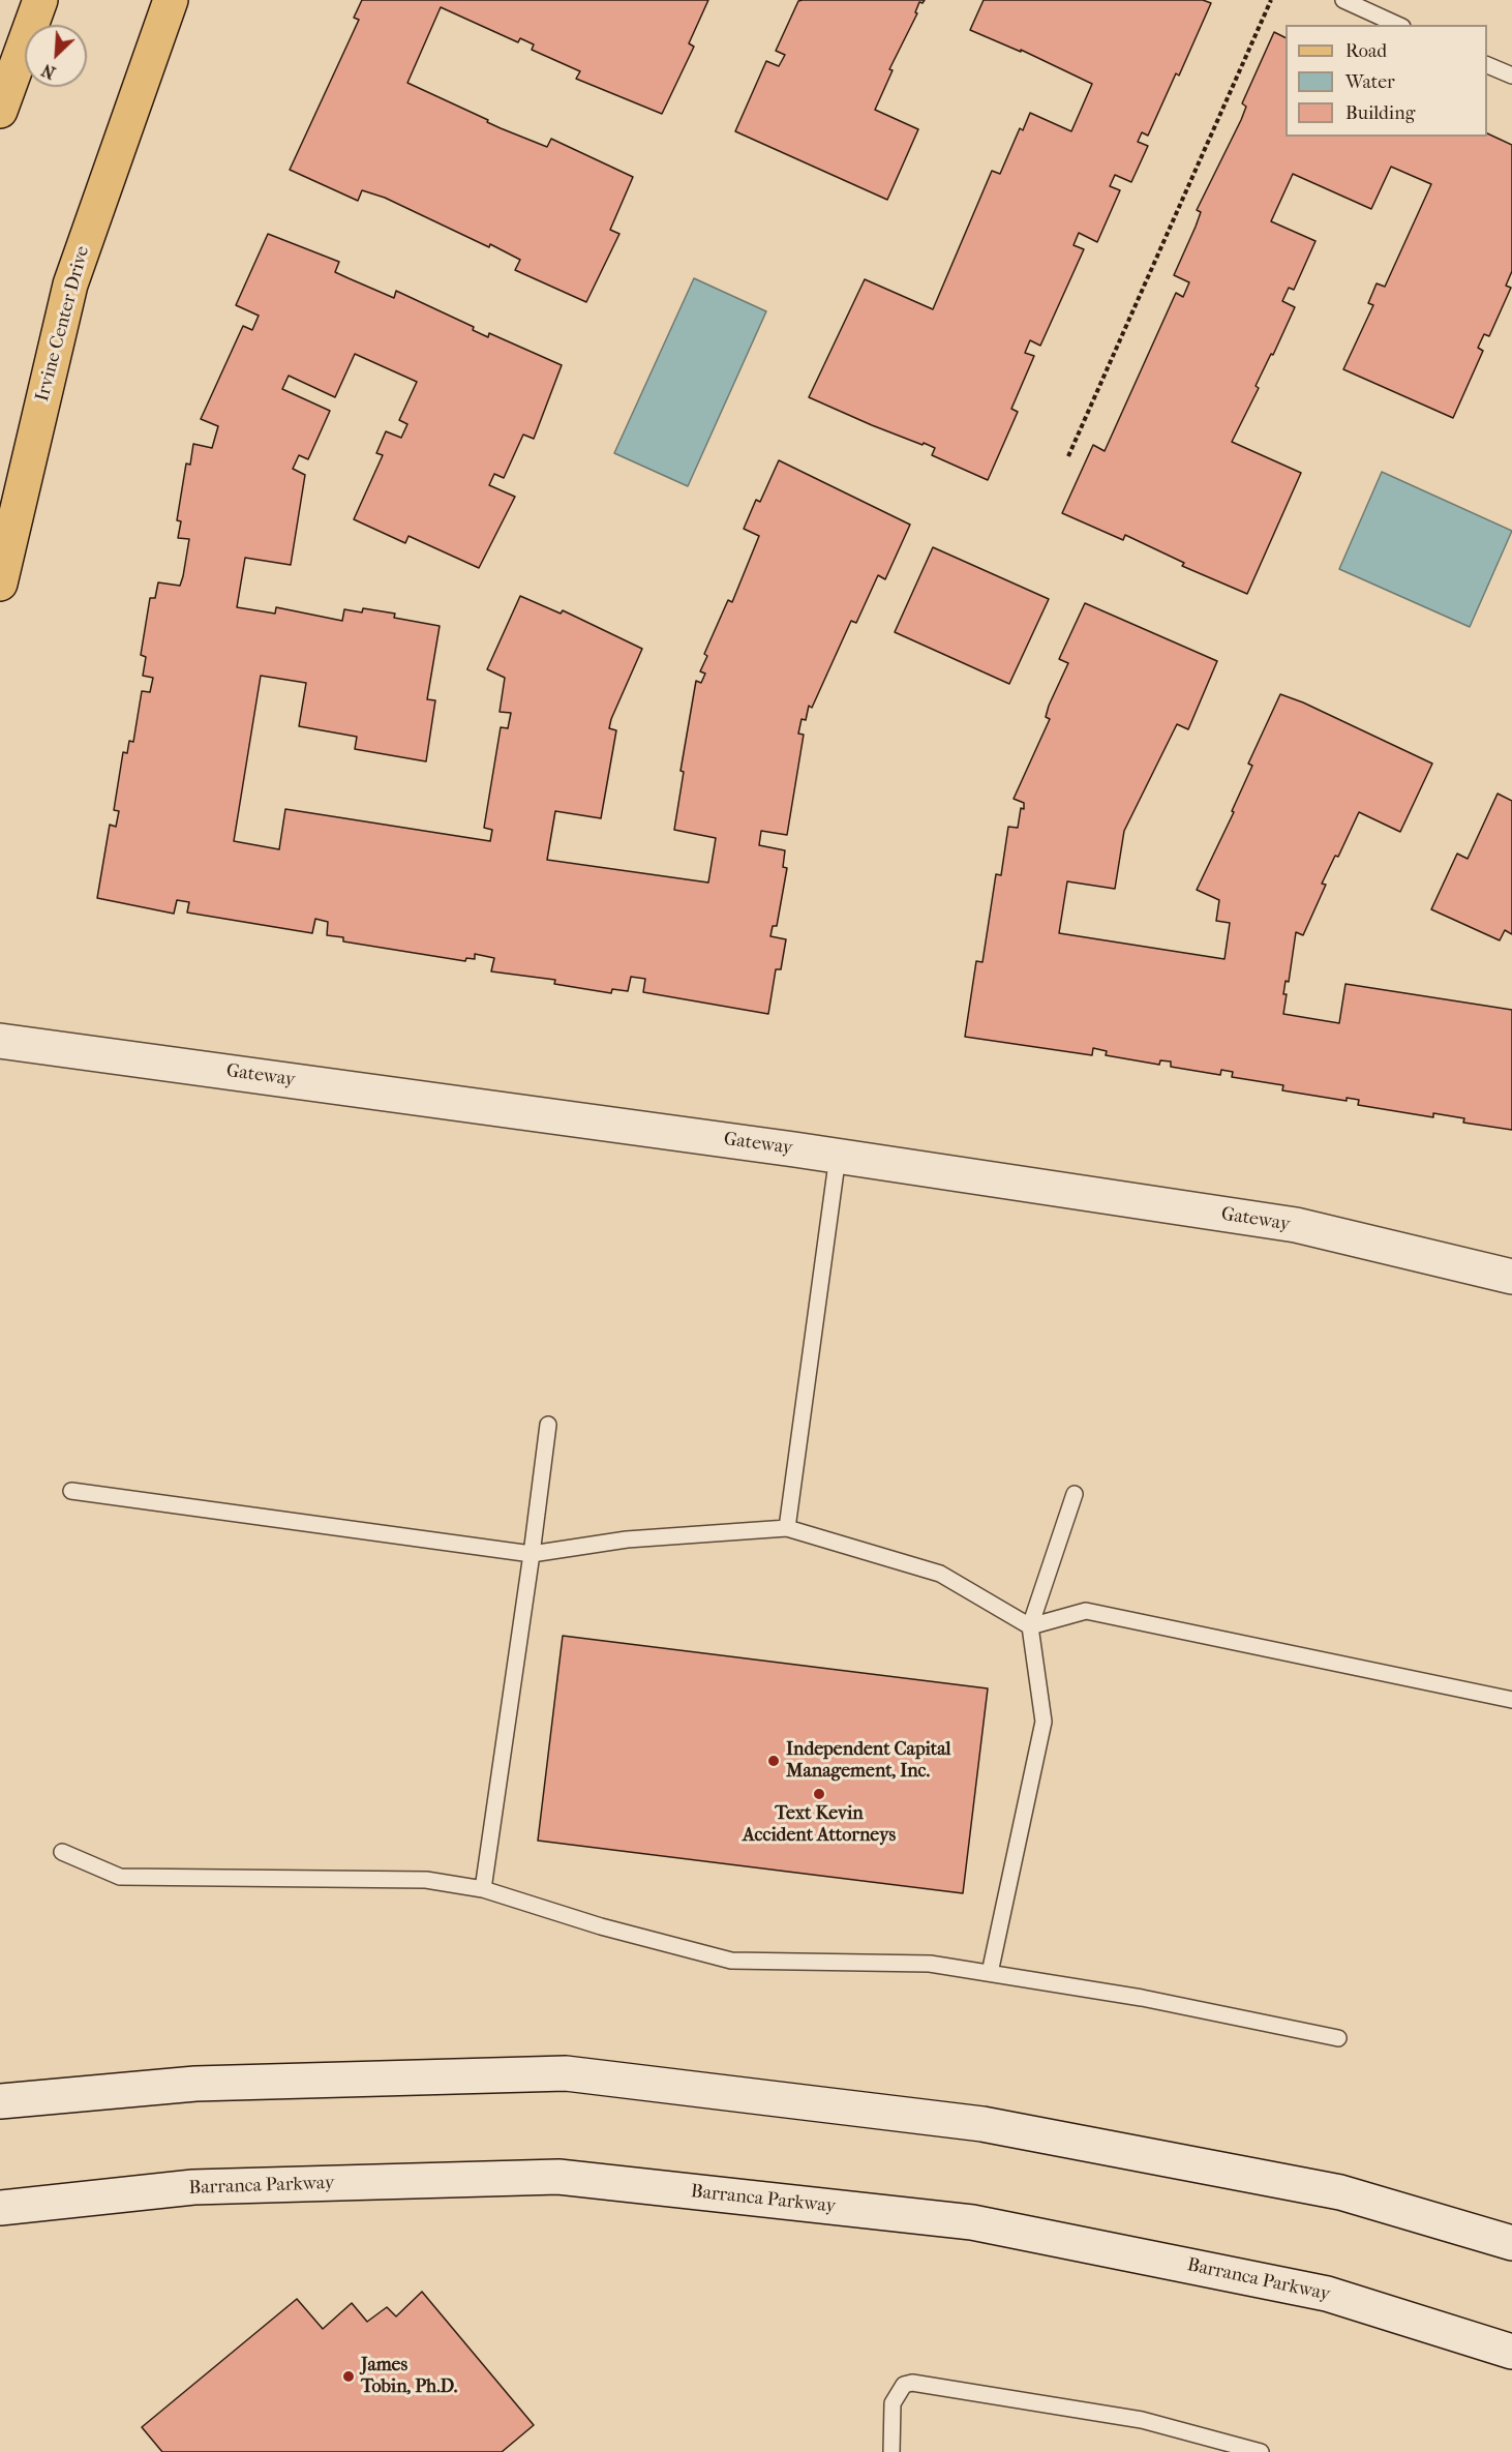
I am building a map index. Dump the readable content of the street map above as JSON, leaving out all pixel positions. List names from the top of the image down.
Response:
{
  "streets": {
    "main road": ["Irvine Center Drive", "Gateway", "Barranca Parkway"]
  },
  "places": ["Independent Capital Management, Inc.", "Text Kevin Accident Attorneys", "James Tobin, Ph.D."],
  "legend": ["Road", "Water", "Building"],
  "north": "bottom left"
}
